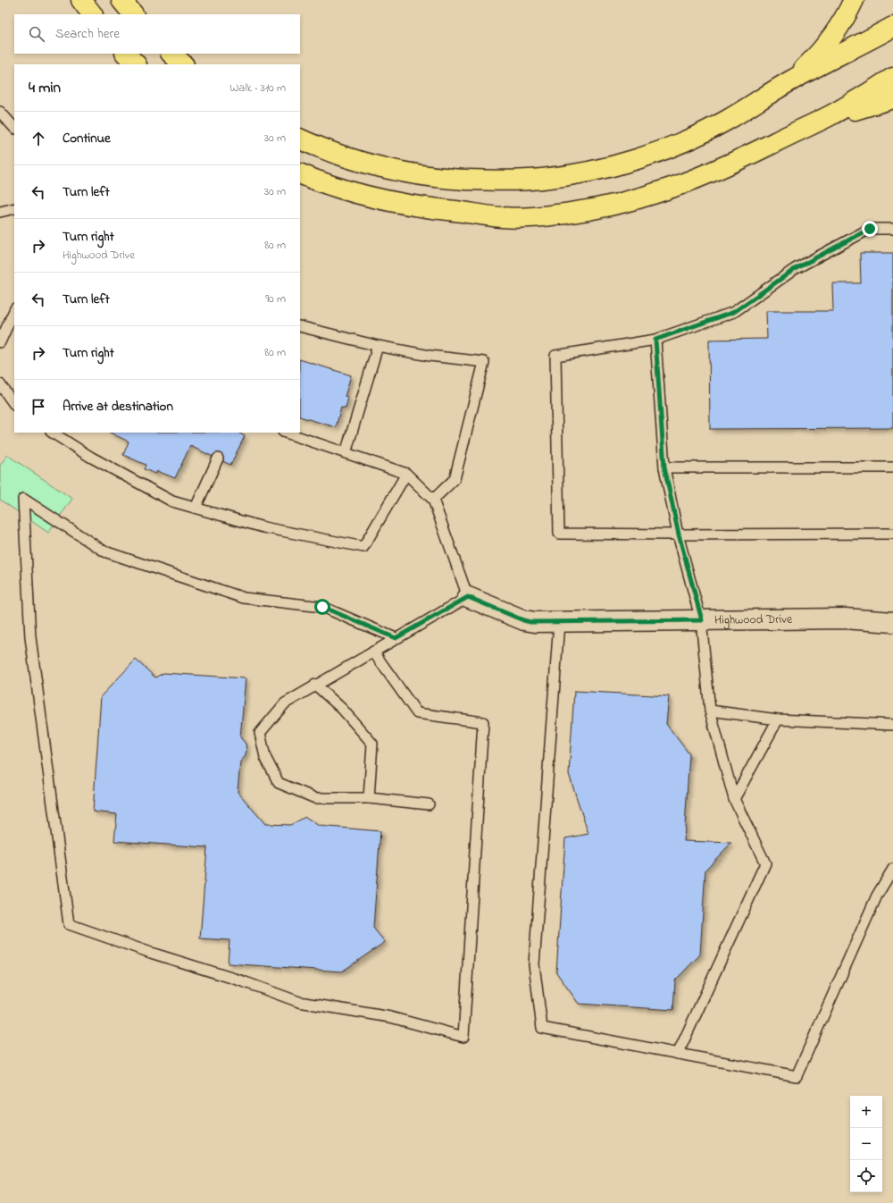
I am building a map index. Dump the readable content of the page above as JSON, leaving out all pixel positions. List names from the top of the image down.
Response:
{
  "streets": {
    "street": ["Highwood Drive"]
  },
  "page": {
    "search": "Search here",
    "heading": ["4 min", "Walk · 310 m"],
    "list": [
      ["Continue", "30 m"],
      ["Turn left", "30 m"],
      ["Turn right", "Highwood Drive", "80 m"],
      ["Turn left", "90 m"],
      ["Turn right", "80 m"],
      "Arrive at destination"
    ],
    "map_buttons": ["+", "−"]
  }
}
